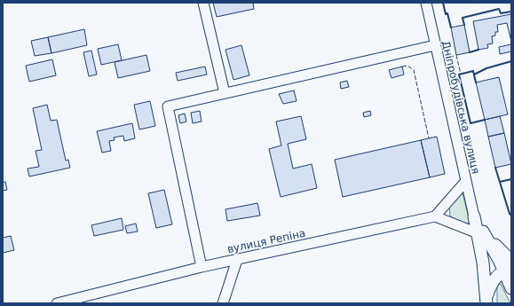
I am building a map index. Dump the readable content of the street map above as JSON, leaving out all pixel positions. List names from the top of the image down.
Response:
{
  "streets": {
    "street": ["Дніпробудівська вулиця", "вулиця Репіна"]
  }
}
